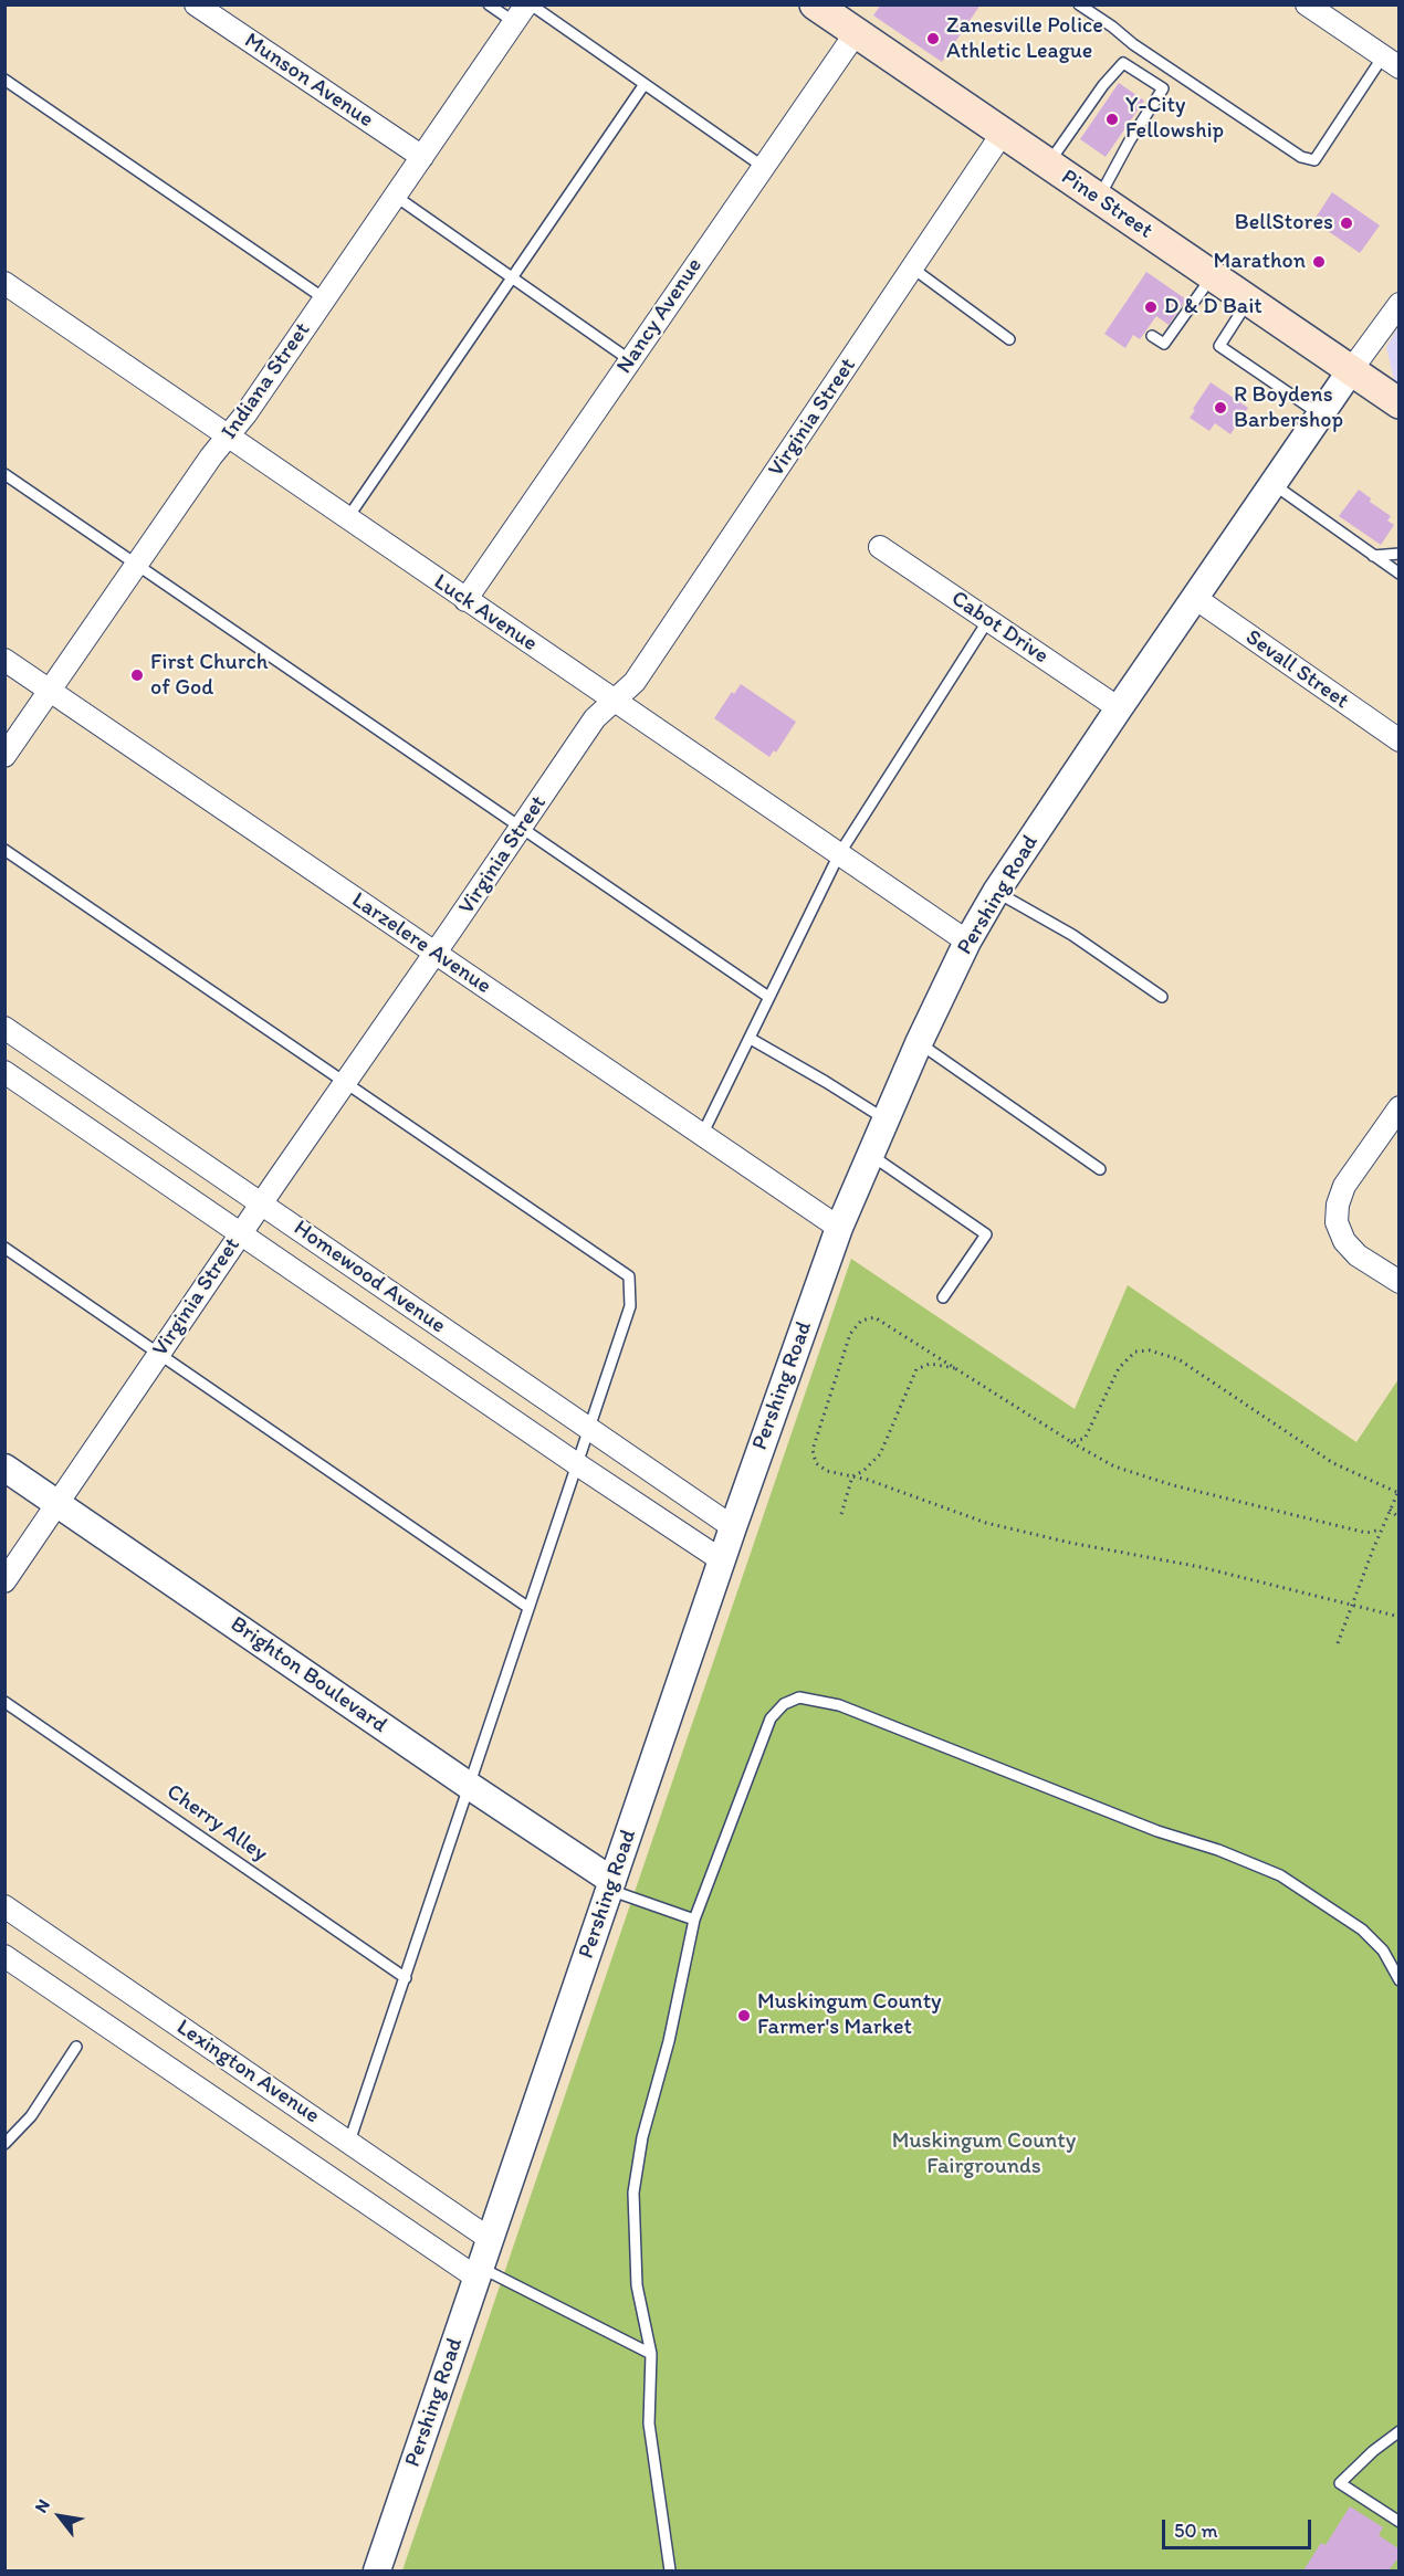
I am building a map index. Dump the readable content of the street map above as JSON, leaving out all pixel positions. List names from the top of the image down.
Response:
{
  "streets": {
    "main road": ["Pine Street"],
    "street": [
      "Munson Avenue",
      "Nancy Avenue",
      "Indiana Street",
      "Virginia Street",
      "Luck Avenue",
      "Cabot Drive",
      "Sevall Street",
      "Pershing Road",
      "Larzelere Avenue",
      "Homewood Avenue",
      "Brighton Boulevard",
      "Lexington Avenue"
    ],
    "lane": ["Cherry Alley"]
  },
  "crossings": [
    ["Munson Avenue", "Indiana Street"],
    ["Pine Street", "Nancy Avenue"],
    ["Pine Street", "Virginia Street"],
    ["Pine Street", "Pershing Road"],
    ["Nancy Avenue", "Luck Avenue"],
    ["Indiana Street", "Luck Avenue"],
    ["Indiana Street", "Larzelere Avenue"],
    ["Virginia Street", "Luck Avenue"],
    ["Virginia Street", "Larzelere Avenue"],
    ["Virginia Street", "Homewood Avenue"],
    ["Virginia Street", "Brighton Boulevard"],
    ["Luck Avenue", "Pershing Road"],
    ["Cabot Drive", "Pershing Road"],
    ["Sevall Street", "Pershing Road"],
    ["Pershing Road", "Larzelere Avenue"],
    ["Pershing Road", "Homewood Avenue"],
    ["Pershing Road", "Brighton Boulevard"],
    ["Pershing Road", "Lexington Avenue"]
  ],
  "parks": ["Muskingum County Fairgrounds"],
  "places": [
    "Zanesville Police Athletic League",
    "Y-City Fellowship",
    "BellStores",
    "Marathon",
    "D & D Bait",
    "R Boydens Barbershop",
    "First Church of God",
    "Muskingum County Farmer's Market"
  ],
  "scale_bar": "50 m",
  "north": "top left"
}
